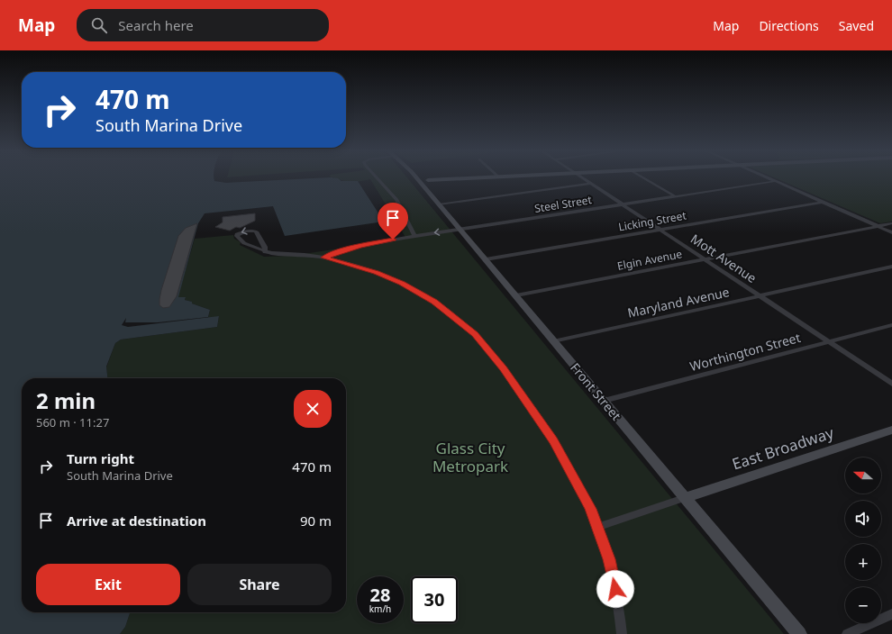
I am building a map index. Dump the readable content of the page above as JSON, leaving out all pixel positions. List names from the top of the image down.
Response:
{
  "streets": {
    "street": [
      "Steel Street",
      "Licking Street",
      "Mott Avenue",
      "Elgin Avenue",
      "Maryland Avenue",
      "Worthington Street",
      "Front Street",
      "East Broadway"
    ]
  },
  "crossings": [
    ["Steel Street", "Mott Avenue"],
    ["Steel Street", "Front Street"],
    ["Licking Street", "Mott Avenue"],
    ["Licking Street", "Front Street"],
    ["Mott Avenue", "Elgin Avenue"],
    ["Mott Avenue", "Maryland Avenue"],
    ["Mott Avenue", "Worthington Street"],
    ["Elgin Avenue", "Front Street"],
    ["Maryland Avenue", "Front Street"],
    ["Worthington Street", "Front Street"],
    ["Front Street", "East Broadway"]
  ],
  "parks": ["Glass City Metropark"],
  "north": "left",
  "page": {
    "header": "Map",
    "search": "Search here",
    "nav": ["Map", "Directions", "Saved"],
    "turn": ["470 m", "South Marina Drive"],
    "heading": ["2 min", "560 m · 11:27"],
    "list": [
      {
        "name": "Turn right",
        "note": "South Marina Drive",
        "value": "470 m"
      },
      {
        "name": "Arrive at destination",
        "value": "90 m"
      }
    ],
    "map_buttons": ["+", "−"],
    "buttons": ["Exit", "Share"],
    "speed": "28 km/h",
    "limit": "30"
  }
}
